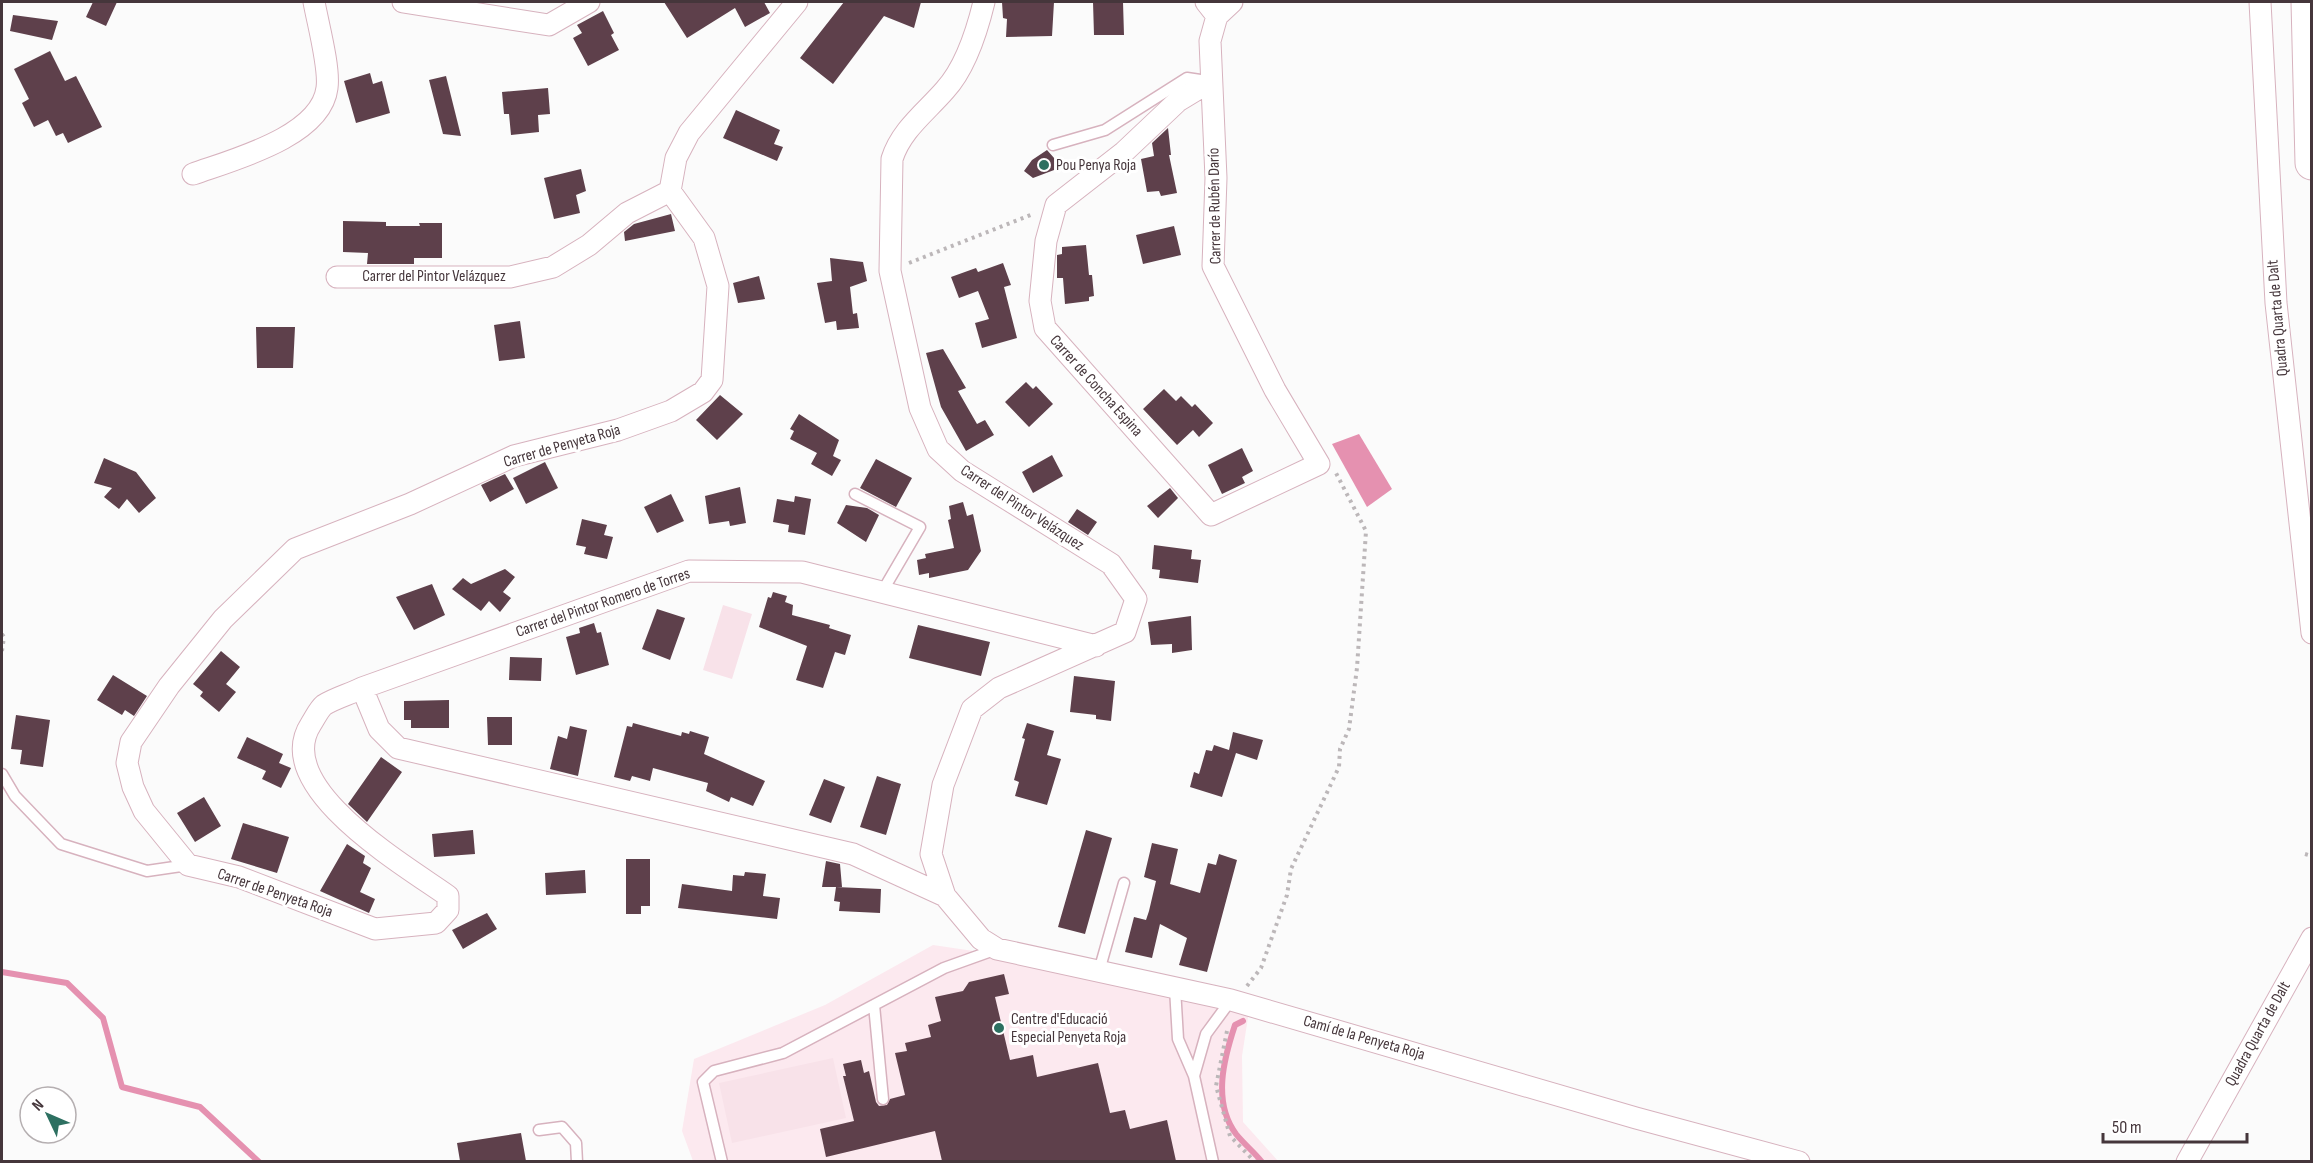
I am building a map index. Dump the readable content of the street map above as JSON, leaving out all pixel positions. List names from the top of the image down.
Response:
{
  "streets": {
    "street": [
      "Carrer de Rubén Darío",
      "Carrer del Pintor Velázquez",
      "Quadra Quarta de Dalt",
      "Carrer de Concha Espina",
      "Carrer de Penyeta Roja",
      "Carrer del Pintor Romero de Torres",
      "Camí de la Penyeta Roja"
    ]
  },
  "crossings": [
    ["Carrer de Rubén Darío", "Carrer de Concha Espina"],
    ["Carrer del Pintor Velázquez", "Carrer de Penyeta Roja"],
    ["Carrer del Pintor Velázquez", "Carrer del Pintor Romero de Torres"],
    ["Carrer del Pintor Velázquez", "Camí de la Penyeta Roja"],
    ["Carrer de Penyeta Roja", "Carrer del Pintor Romero de Torres"]
  ],
  "places": ["Pou Penya Roja", "Centre d'Educació Especial Penyeta Roja"],
  "scale_bar": "50 m",
  "north": "top left"
}
